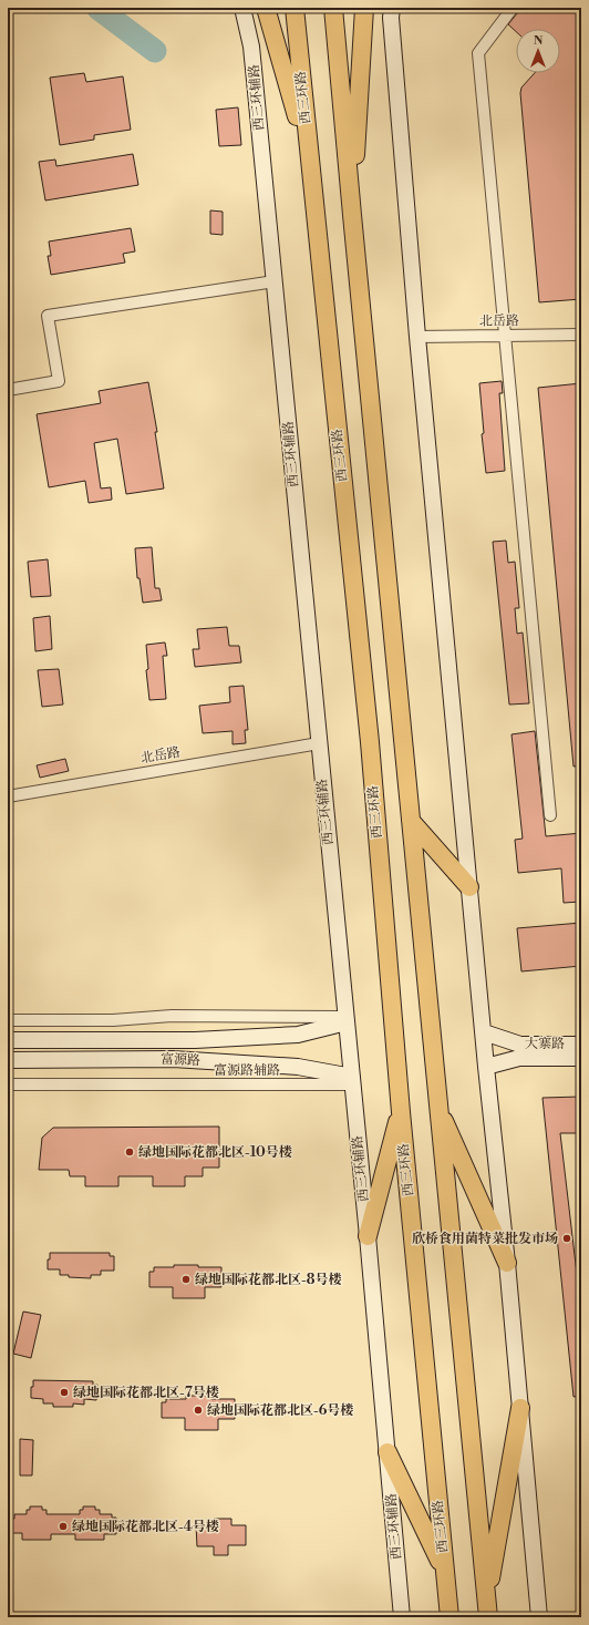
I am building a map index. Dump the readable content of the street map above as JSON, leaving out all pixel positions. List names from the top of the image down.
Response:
{
  "streets": {
    "highway": ["西三环路"],
    "main road": ["西三环辅路", "大寨路", "富源路"],
    "street": ["北岳路", "富源路辅路"]
  },
  "crossings": [
    ["西三环辅路", "北岳路"],
    ["西三环辅路", "富源路"],
    ["西三环辅路", "富源路辅路"],
    ["富源路", "富源路辅路"]
  ],
  "places": [
    "绿地国际花都北区-10号楼",
    "欣桥食用菌特菜批发市场",
    "绿地国际花都北区-8号楼",
    "绿地国际花都北区-7号楼",
    "绿地国际花都北区-6号楼",
    "绿地国际花都北区-4号楼"
  ],
  "north": "top"
}
